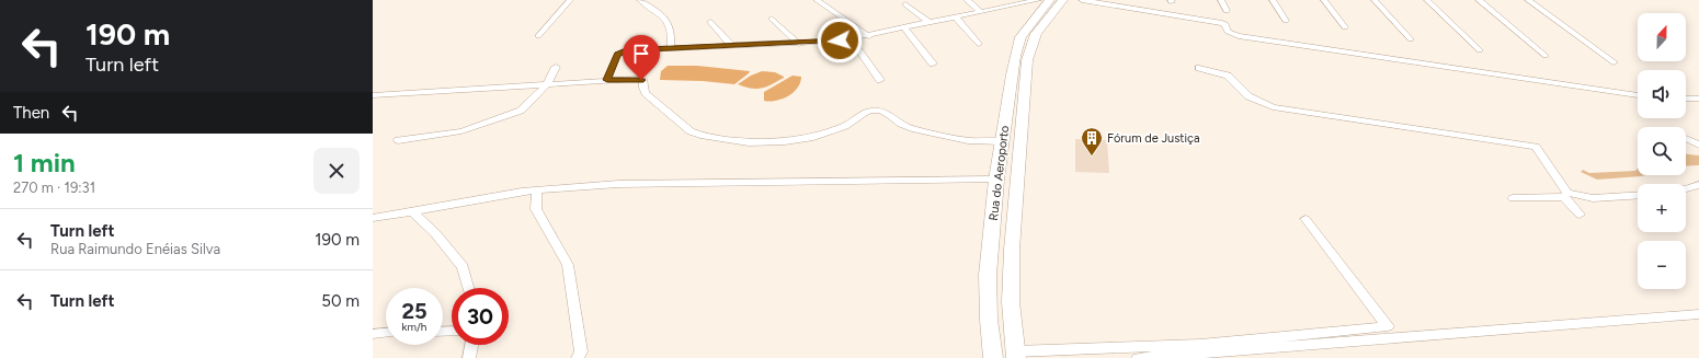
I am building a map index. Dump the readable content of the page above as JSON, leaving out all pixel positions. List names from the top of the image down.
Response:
{
  "streets": {
    "main road": ["Rua do Aeroporto"]
  },
  "places": {
    "building": ["Fórum de Justiça"]
  },
  "north": "top",
  "page": {
    "turn": ["190 m", "Turn left"],
    "map_buttons": ["+", "−"],
    "then": "Then",
    "heading": ["1 min", "270 m · 19:31"],
    "list": [
      {
        "name": "Turn left",
        "note": "Rua Raimundo Enéias Silva",
        "value": "190 m"
      },
      {
        "name": "Turn left",
        "value": "50 m"
      }
    ],
    "speed": "25 km/h",
    "limit": "30"
  }
}
